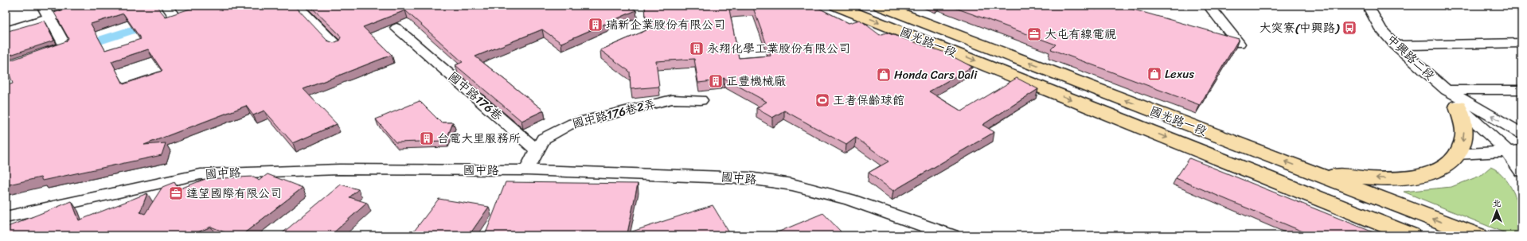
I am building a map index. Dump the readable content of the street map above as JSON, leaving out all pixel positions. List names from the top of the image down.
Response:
{
  "streets": {
    "main road": ["國光路一段"],
    "street": [
      "中興路二段",
      "國中路176巷",
      "國中路176巷2弄",
      "國中路"
    ]
  },
  "crossings": [
    ["國中路176巷", "國中路176巷2弄"]
  ],
  "places": {
    "building": [
      "瑞新企業股份有限公司",
      "永翔化學工業股份有限公司",
      "正豐機械廠",
      "台電大里服務所"
    ],
    "bus stop": ["大突寮(中興路)"],
    "office": ["大屯有線電視", "達望國際有限公司"],
    "shop": ["Lexus", "Honda Cars Dali"],
    "sports": ["王者保齡球館"]
  },
  "north": "top"
}
